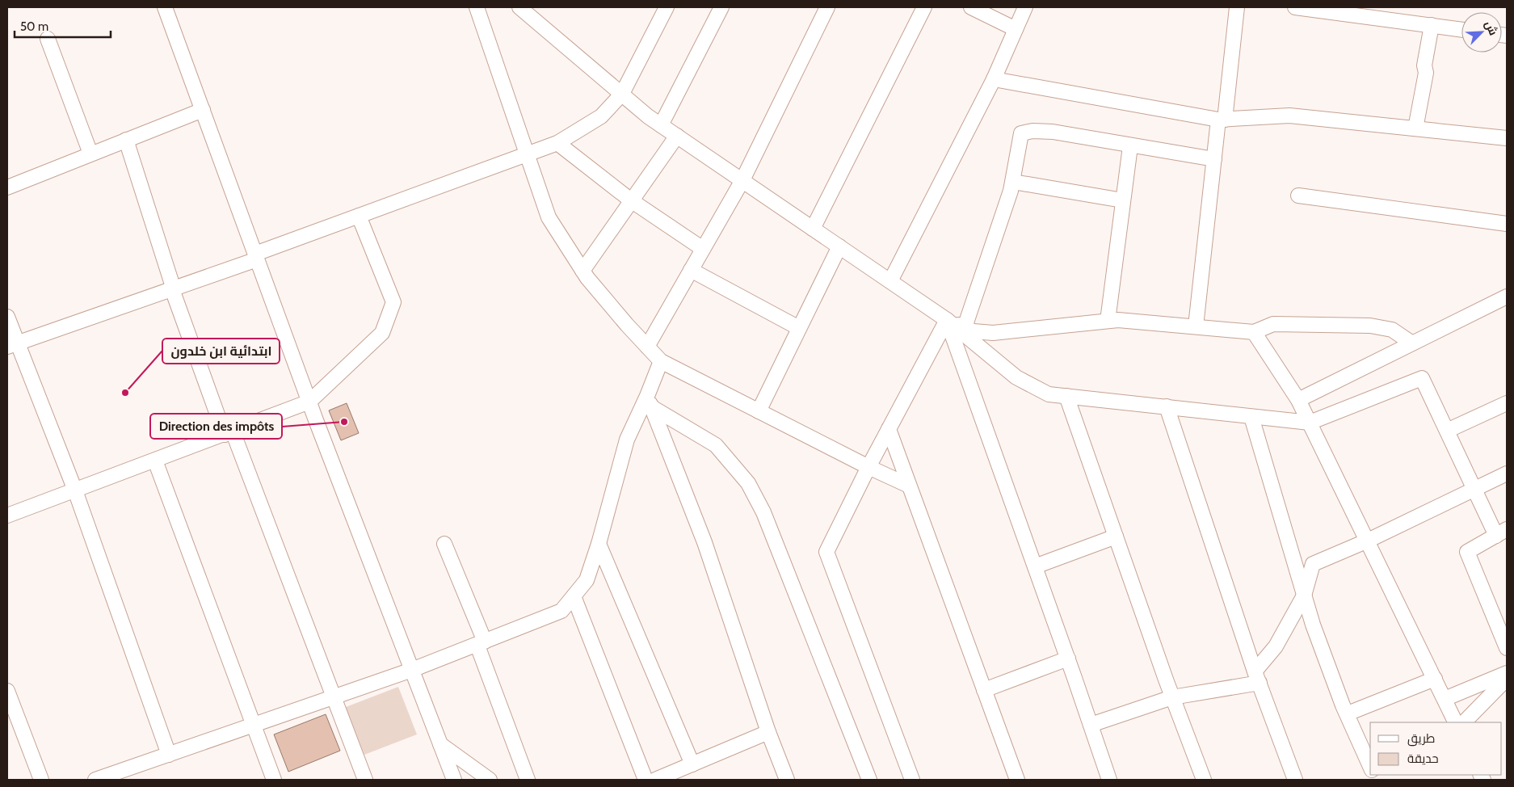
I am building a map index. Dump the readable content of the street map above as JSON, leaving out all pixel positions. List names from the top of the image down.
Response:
{
  "places": ["ابتدائية ابن خلدون", "Direction des impôts"],
  "legend": ["طريق", "حديقة"],
  "scale_bar": "50 m",
  "north": "top right"
}
